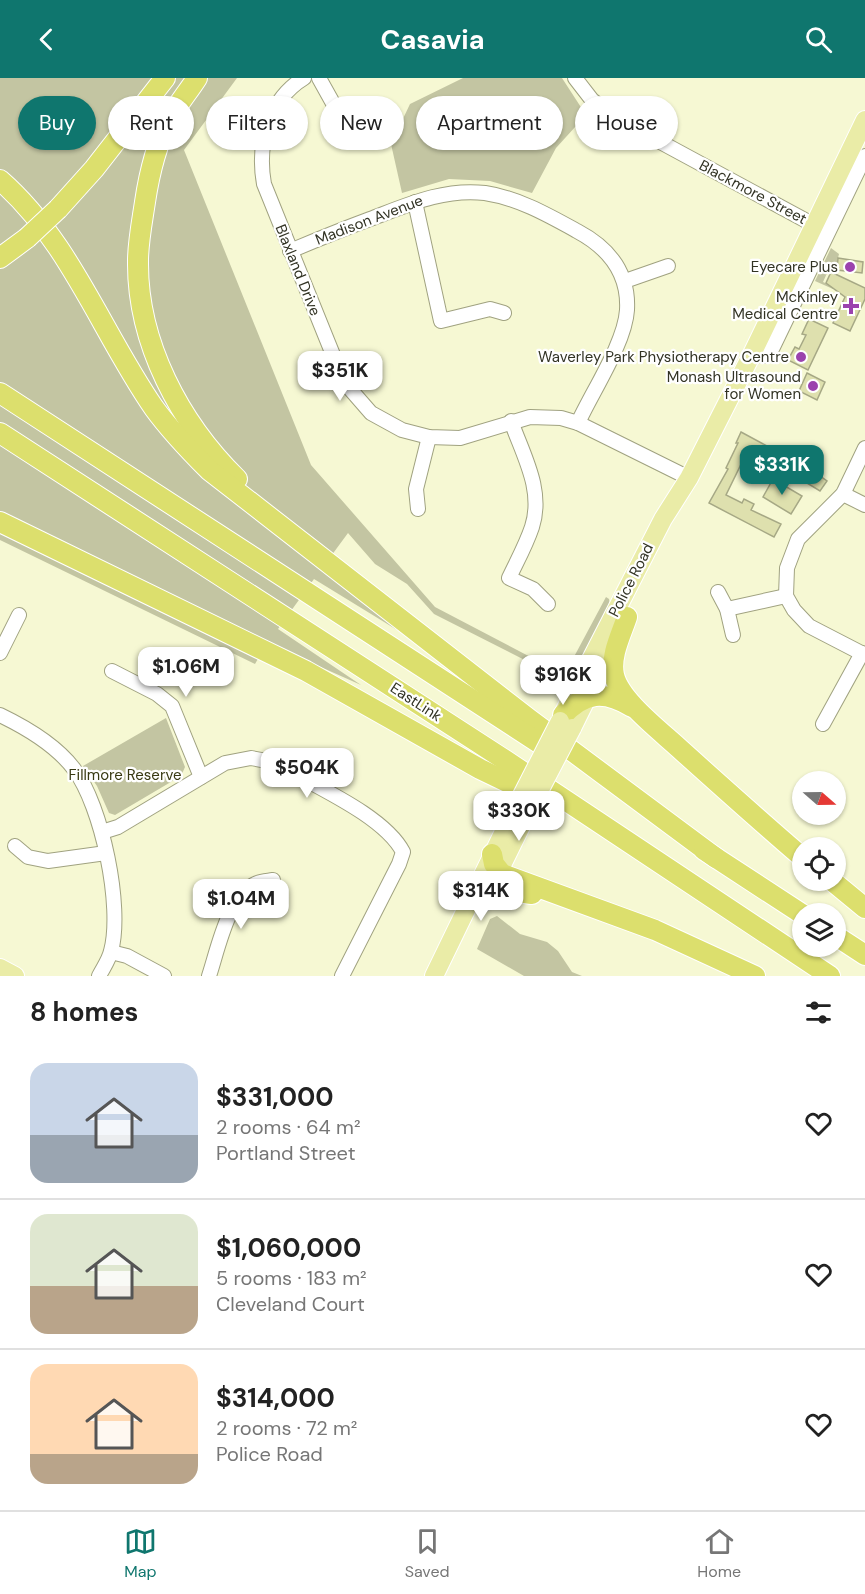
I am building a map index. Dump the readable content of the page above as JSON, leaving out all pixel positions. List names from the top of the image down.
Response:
{
  "streets": {
    "highway": ["EastLink"],
    "main road": ["Police Road"],
    "street": ["Blackmore Street", "Madison Avenue", "Blaxland Drive"]
  },
  "crossings": [
    ["Blackmore Street", "Police Road"],
    ["Madison Avenue", "Blaxland Drive"],
    ["Blaxland Drive", "Police Road"]
  ],
  "parks": ["Fillmore Reserve"],
  "places": {
    "other": ["Eyecare Plus", "Waverley Park Physiotherapy Centre", "Monash Ultrasound for Women"],
    "health": ["McKinley Medical Centre"]
  },
  "north": "right",
  "page": {
    "header": "Casavia",
    "chip": [
      "Buy",
      "Rent",
      "Filters",
      "New",
      "Apartment",
      "House"
    ],
    "price": [
      "$351K",
      "$331K",
      "$1.06M",
      "$916K",
      "$504K",
      "$330K",
      "$314K",
      "$1.04M"
    ],
    "heading": "8 homes",
    "list": [
      {
        "name": "$331,000",
        "note": "2 rooms · 64 m² · Portland Street"
      },
      {
        "name": "$1,060,000",
        "note": "5 rooms · 183 m² · Cleveland Court"
      },
      {
        "name": "$314,000",
        "note": "2 rooms · 72 m² · Police Road"
      }
    ],
    "tabs": ["Map", "Saved", "Home"]
  }
}
